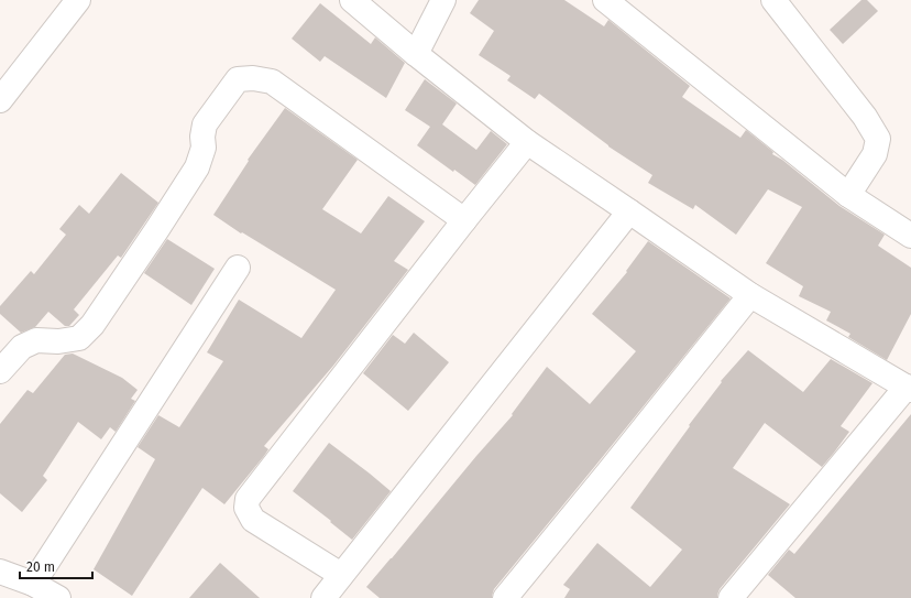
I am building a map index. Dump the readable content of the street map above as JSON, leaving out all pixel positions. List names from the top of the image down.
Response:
{
  "scale_bar": "20 m"
}
